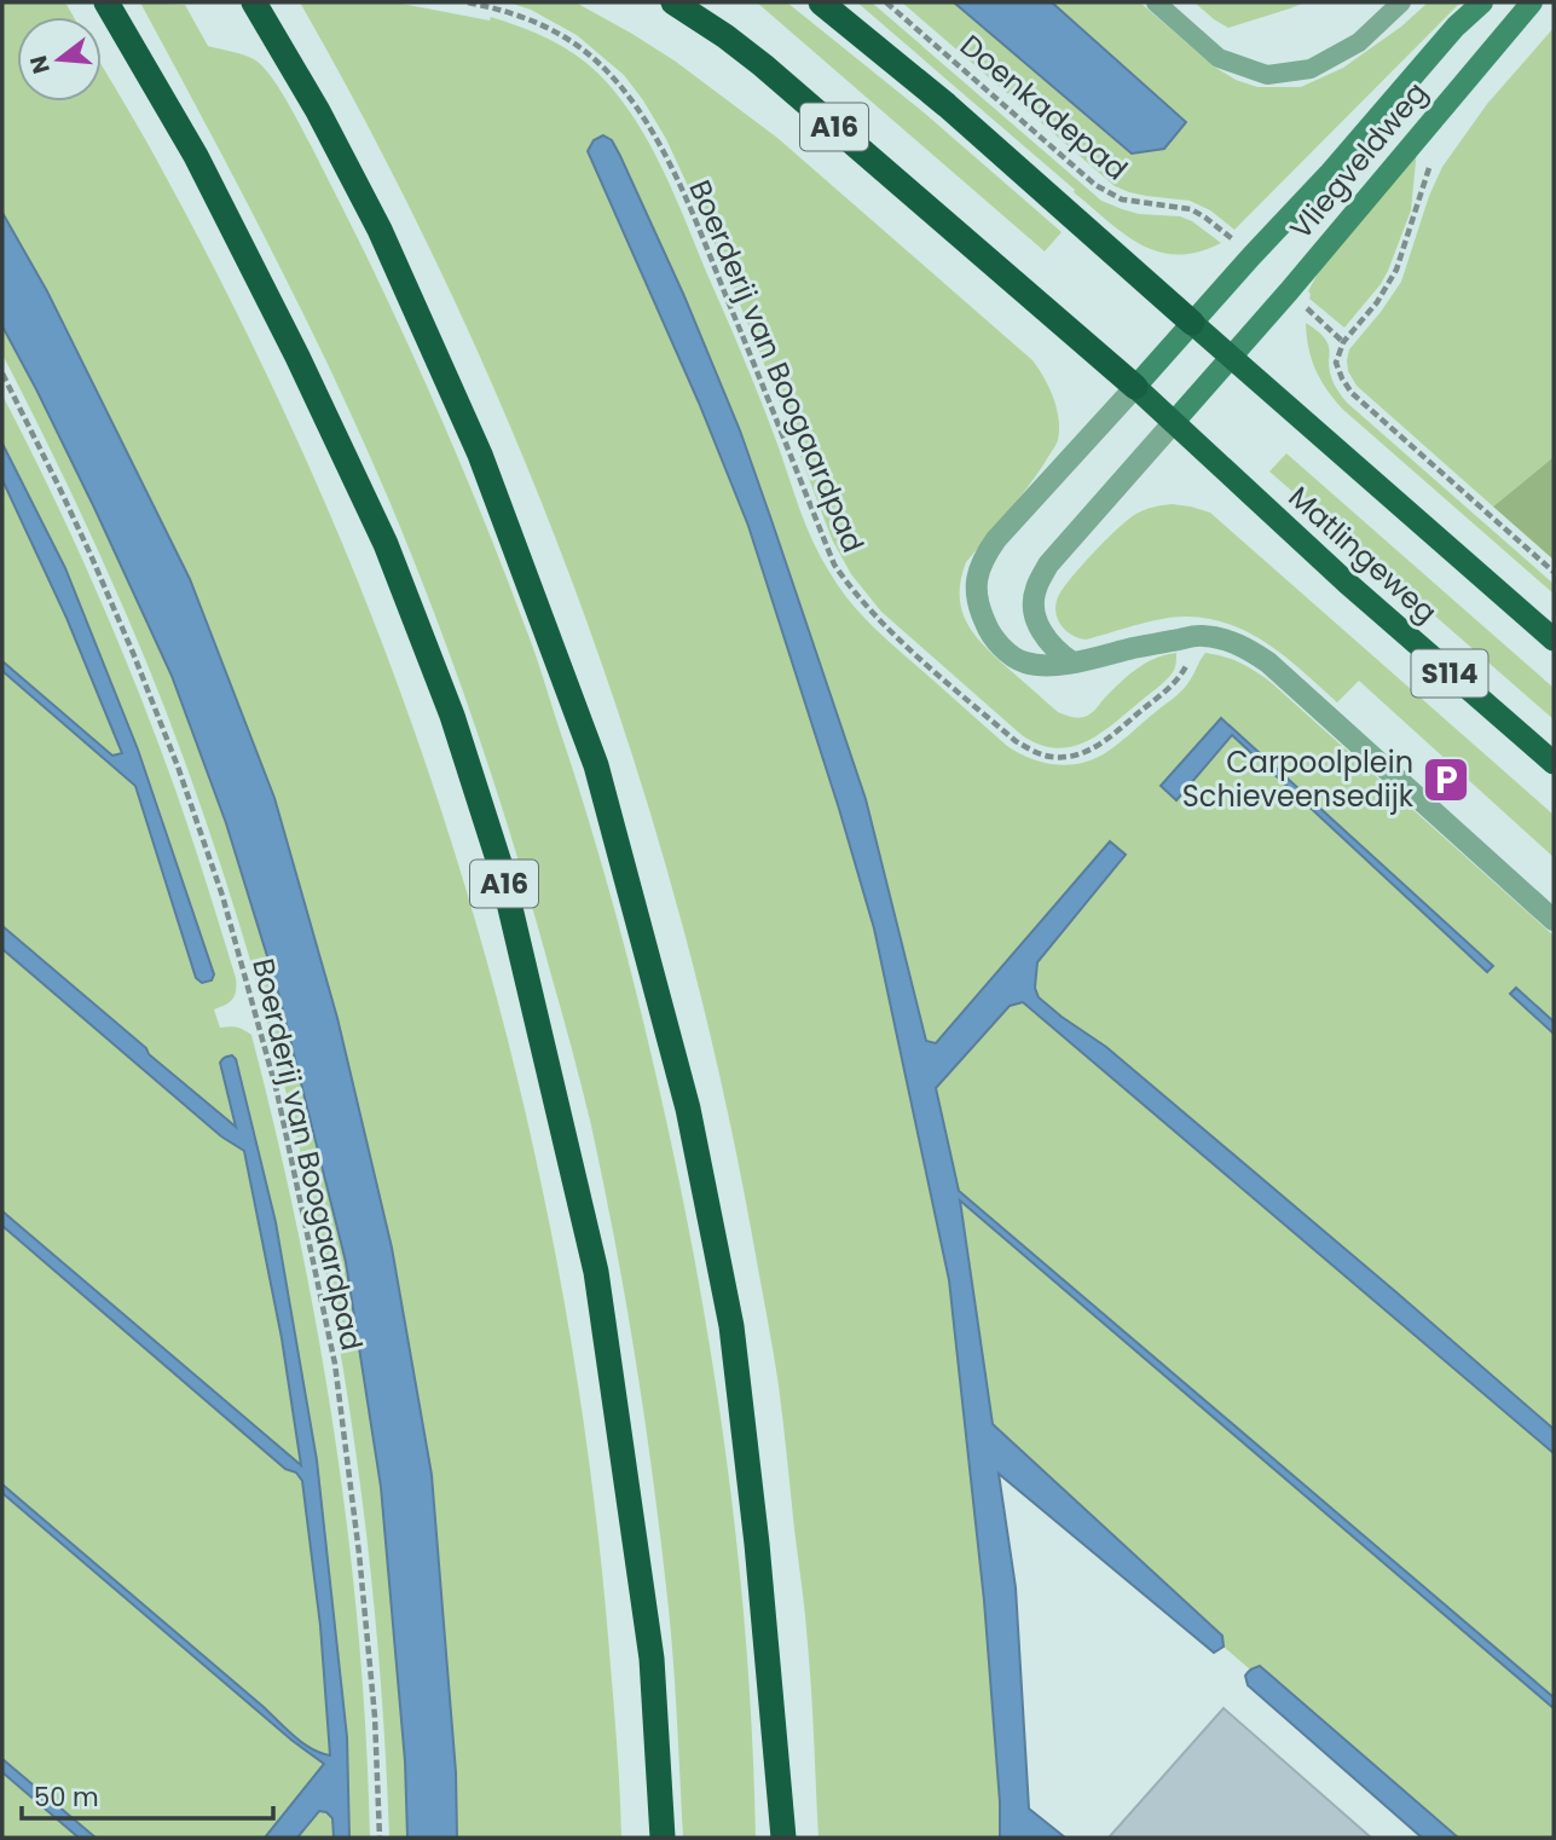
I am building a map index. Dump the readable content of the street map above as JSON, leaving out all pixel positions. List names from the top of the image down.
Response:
{
  "streets": {
    "highway": ["A16", "Matlingeweg", "S114"],
    "main road": ["Vliegveldweg"],
    "path": ["Doenkadepad", "Boerderij van Boogaardpad"]
  },
  "crossings": [
    ["Doenkadepad", "Vliegveldweg"],
    ["A16", "Vliegveldweg"],
    ["A16", "Matlingeweg"],
    ["Vliegveldweg", "Matlingeweg"]
  ],
  "places": {
    "parking": ["Carpoolplein Schieveensedijk"]
  },
  "scale_bar": "50 m",
  "north": "left"
}
